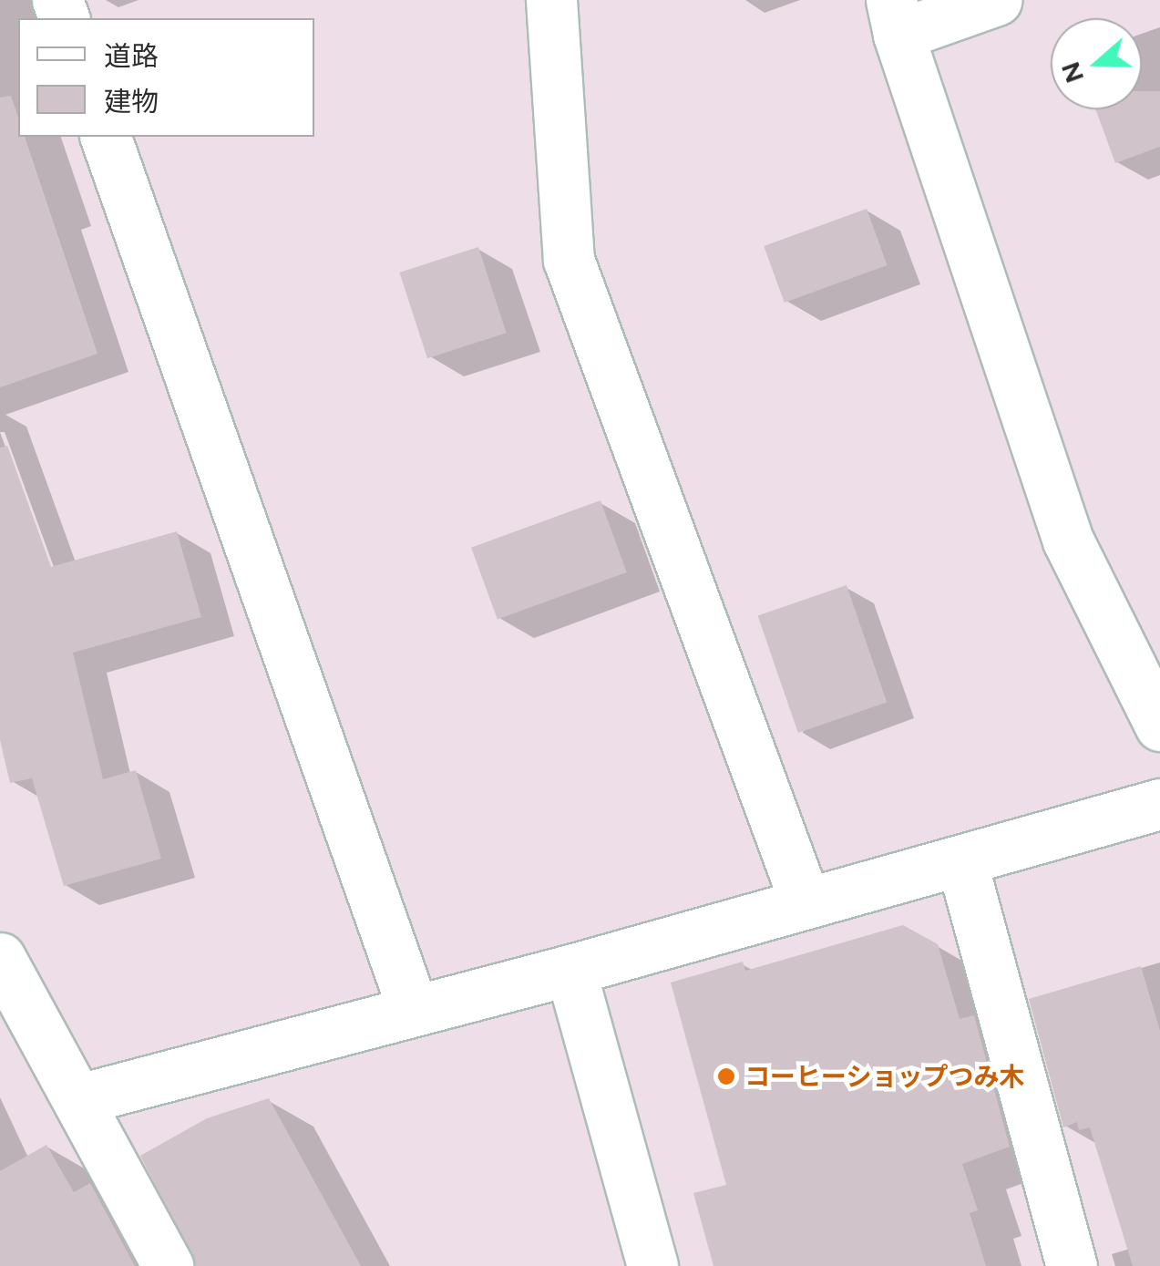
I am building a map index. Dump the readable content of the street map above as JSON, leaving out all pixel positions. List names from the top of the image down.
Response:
{
  "places": ["コーヒーショップつみ木"],
  "legend": ["道路", "建物"],
  "north": "left"
}
